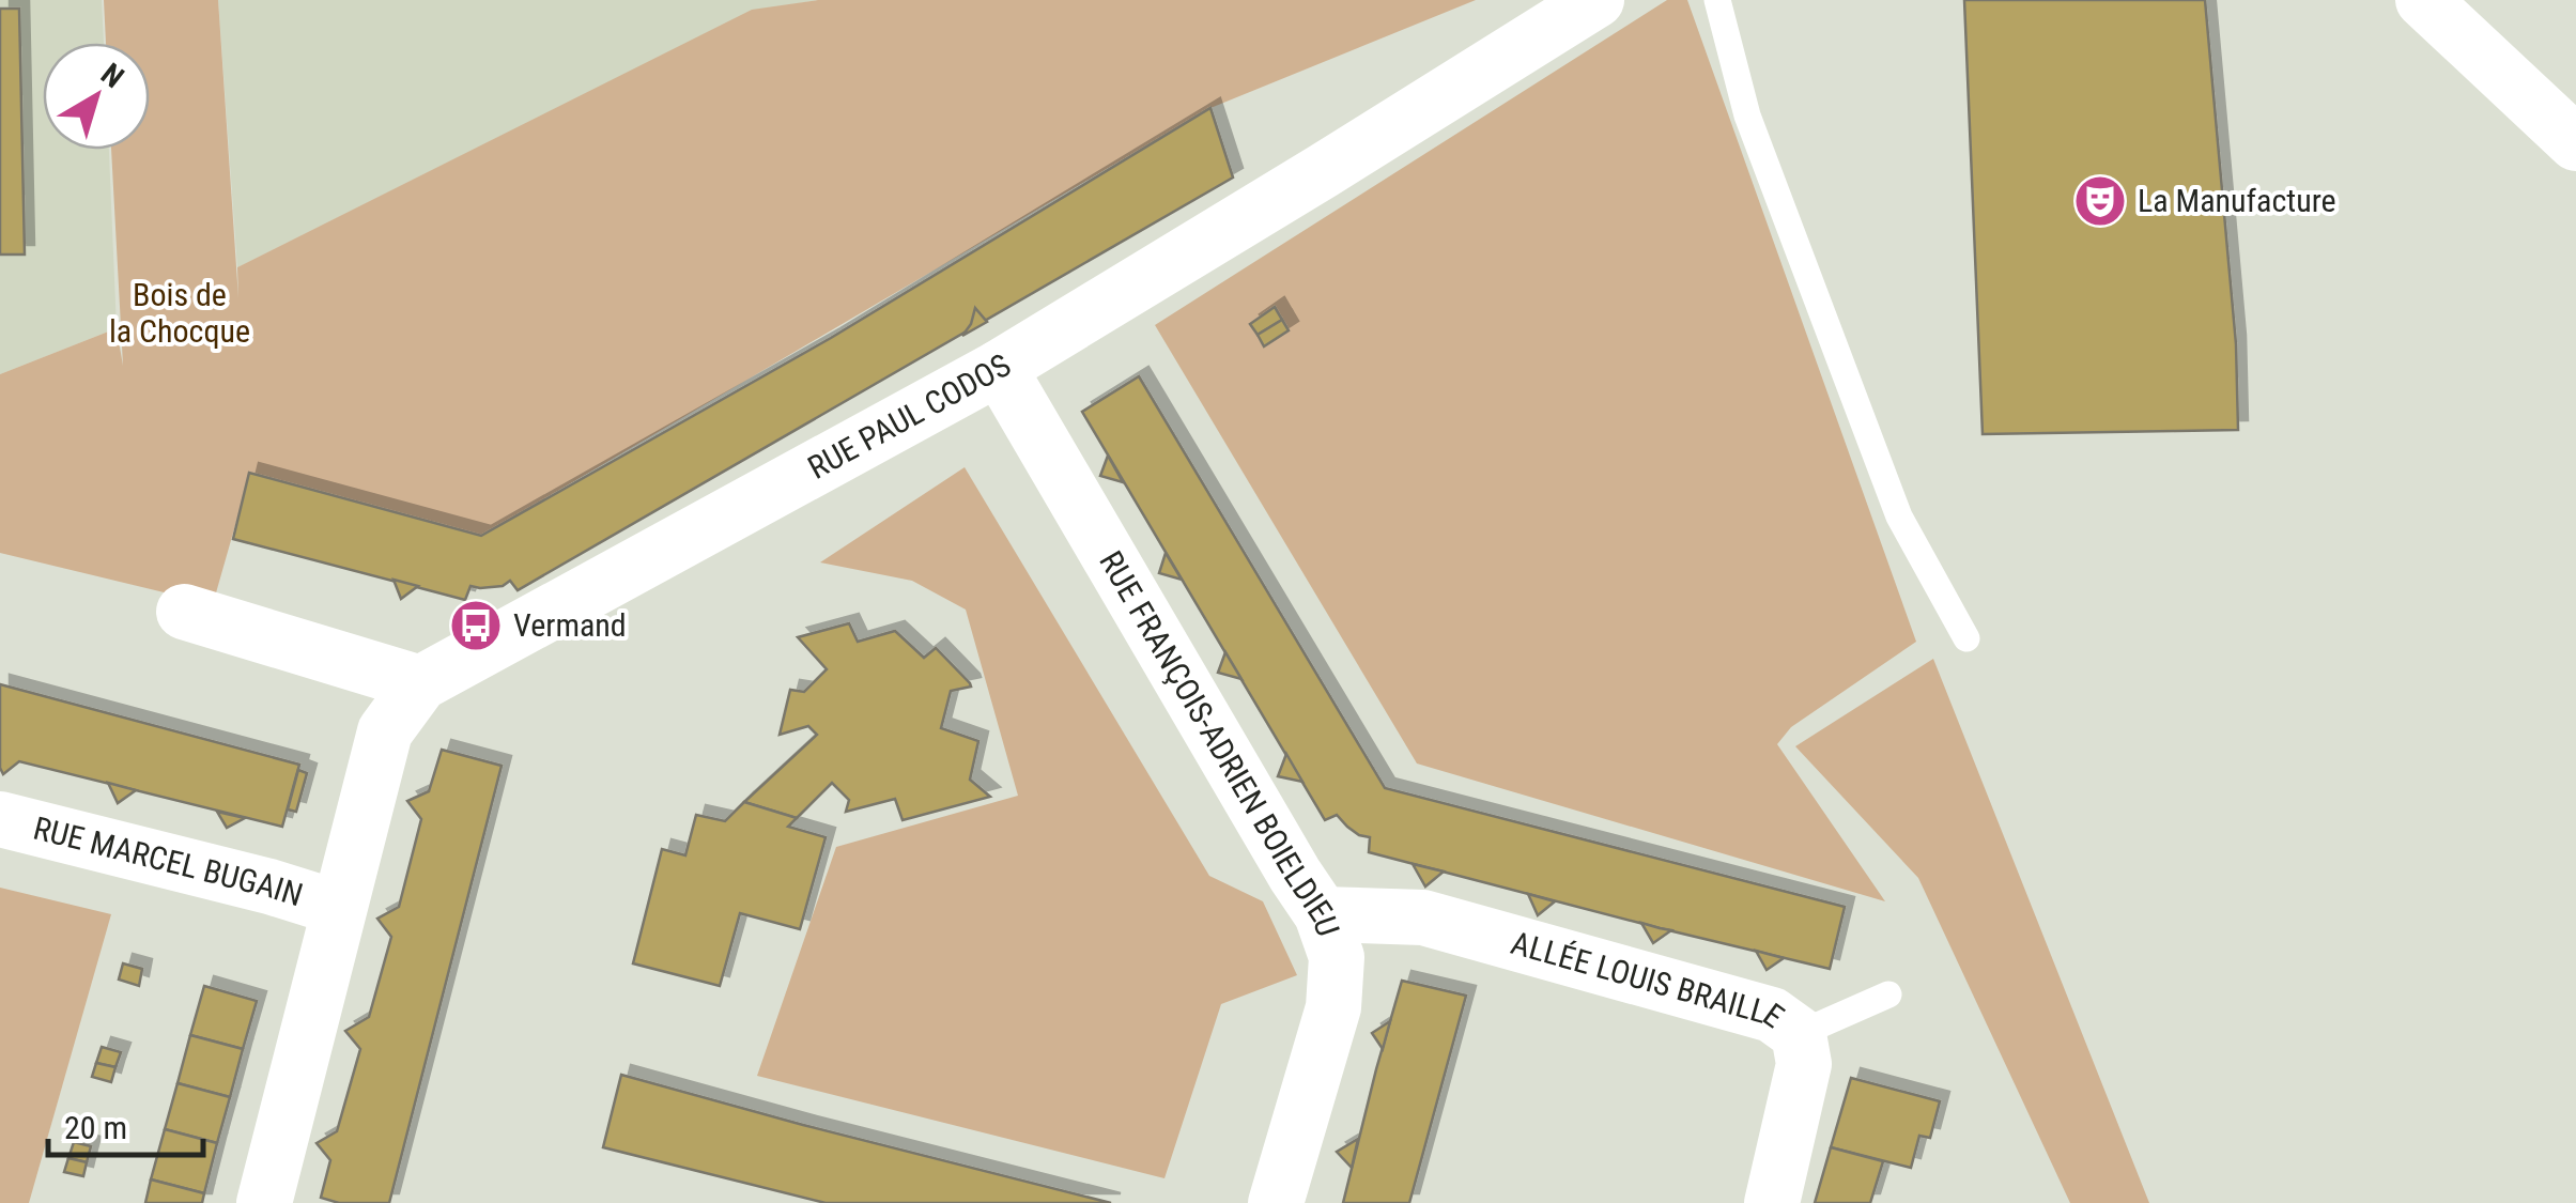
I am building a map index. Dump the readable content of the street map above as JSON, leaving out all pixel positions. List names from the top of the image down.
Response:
{
  "streets": {
    "street": [
      "RUE PAUL CODOS",
      "RUE FRANÇOIS-ADRIEN BOIELDIEU",
      "RUE MARCEL BUGAIN",
      "ALLÉE LOUIS BRAILLE"
    ]
  },
  "crossings": [
    ["RUE PAUL CODOS", "RUE FRANÇOIS-ADRIEN BOIELDIEU"],
    ["RUE FRANÇOIS-ADRIEN BOIELDIEU", "ALLÉE LOUIS BRAILLE"]
  ],
  "parks": ["Bois de la Chocque"],
  "places": {
    "theatre": ["La Manufacture"],
    "bus stop": ["Vermand"]
  },
  "scale_bar": "20 m",
  "north": "top right"
}
